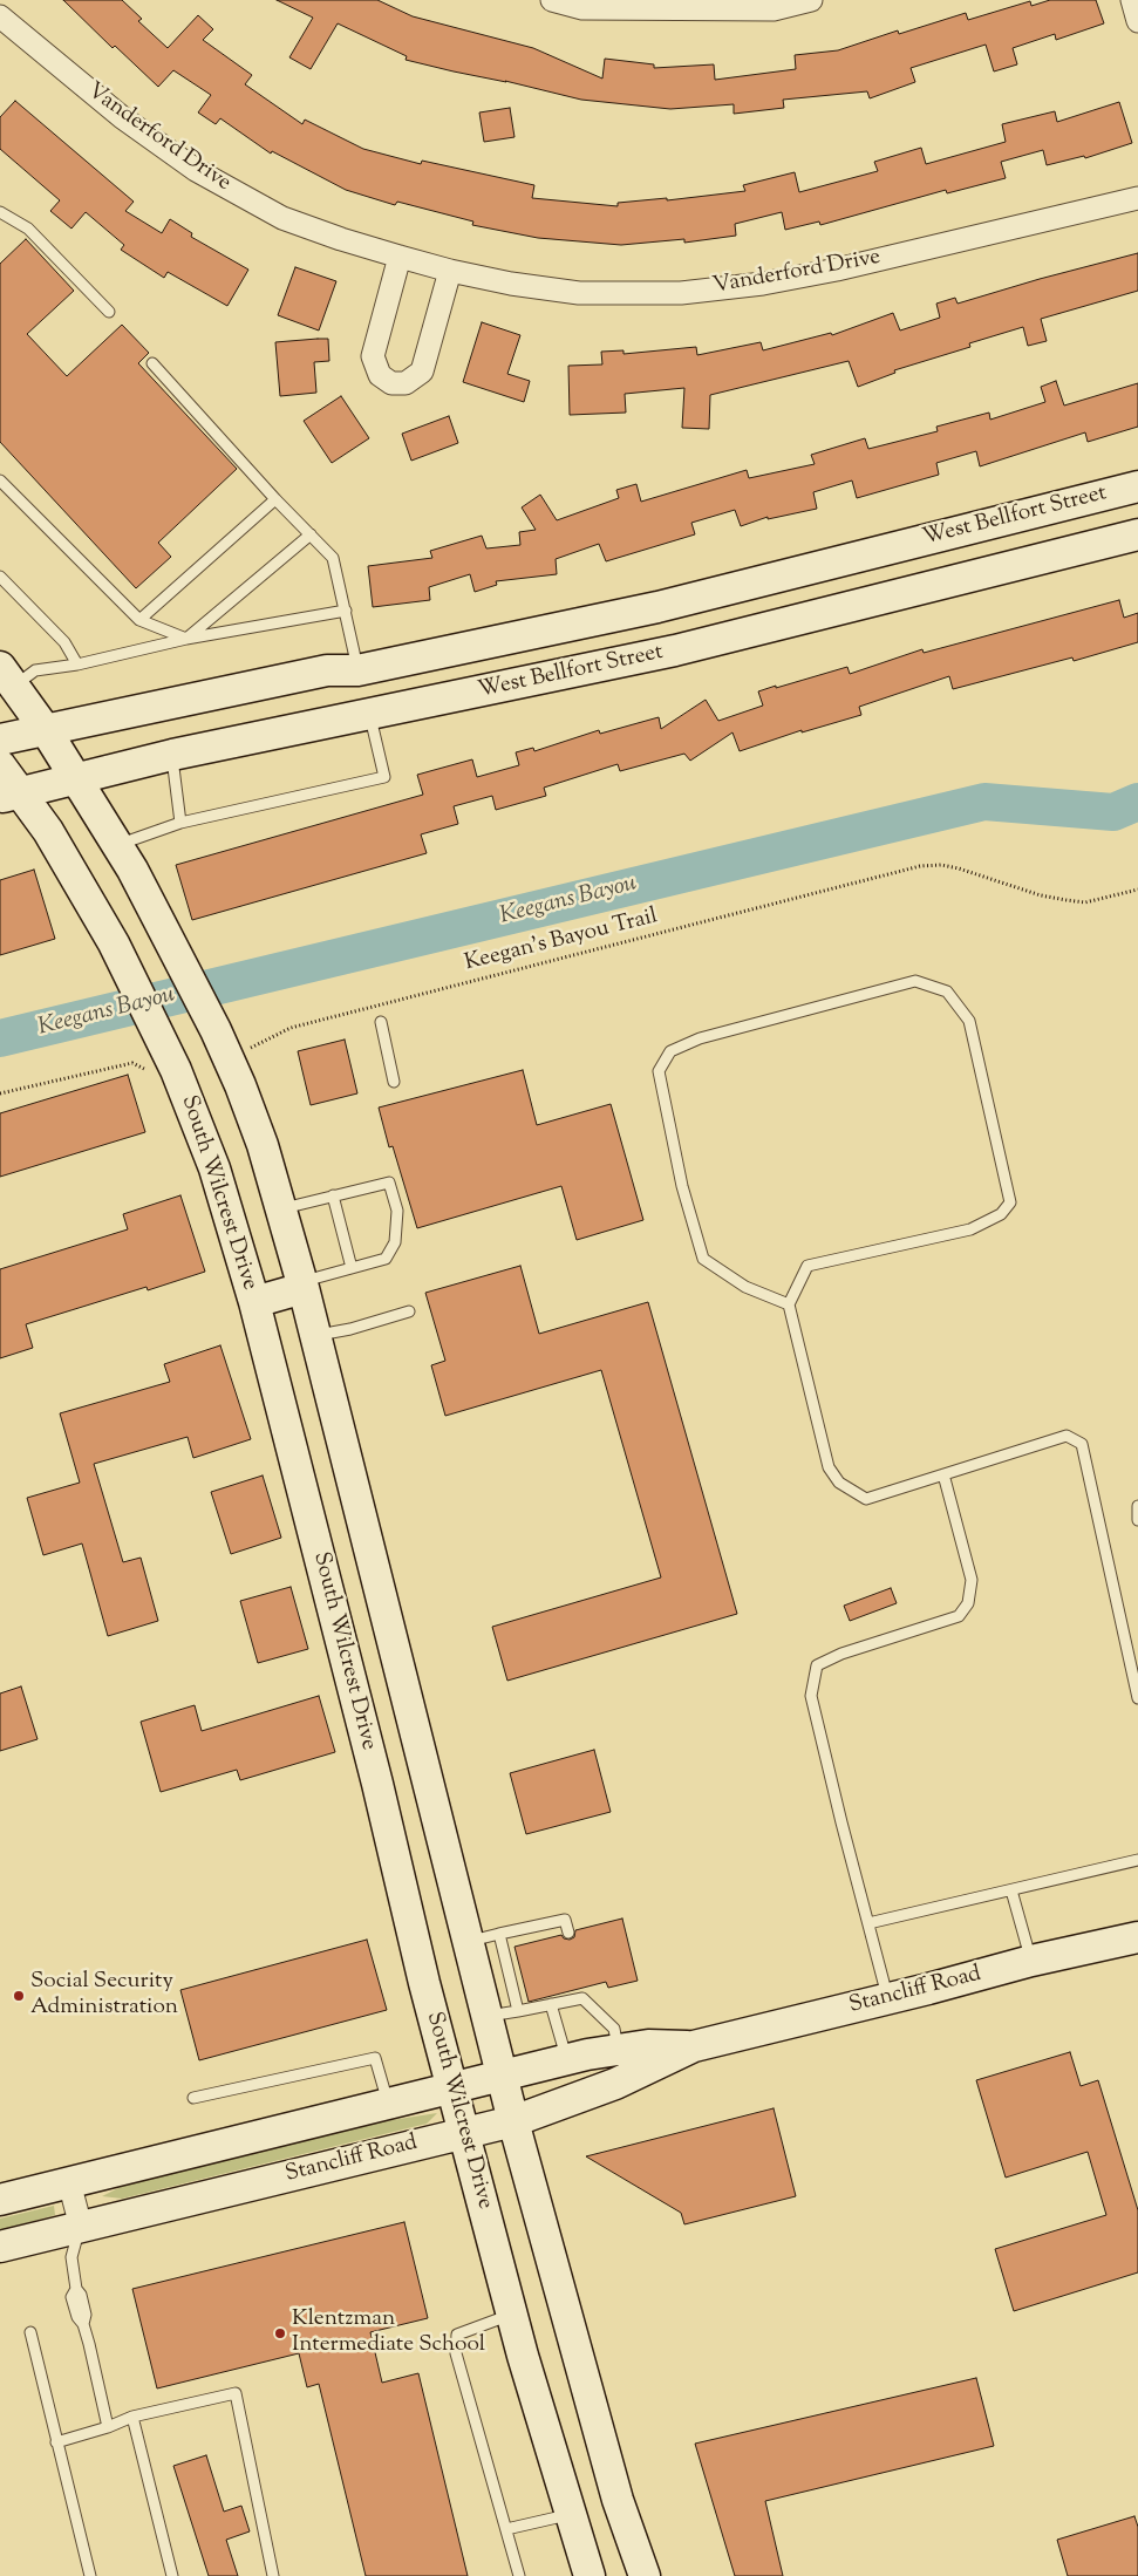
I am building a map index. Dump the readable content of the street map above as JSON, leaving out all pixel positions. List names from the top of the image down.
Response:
{
  "streets": {
    "main road": ["West Bellfort Street", "South Wilcrest Drive", "Stancliff Road"],
    "street": ["Vanderford Drive"],
    "path": ["Keegan's Bayou Trail"]
  },
  "crossings": [
    ["West Bellfort Street", "South Wilcrest Drive"],
    ["South Wilcrest Drive", "Stancliff Road"]
  ],
  "water": ["Keegans Bayou"],
  "places": ["Social Security Administration", "Klentzman Intermediate School"]
}
